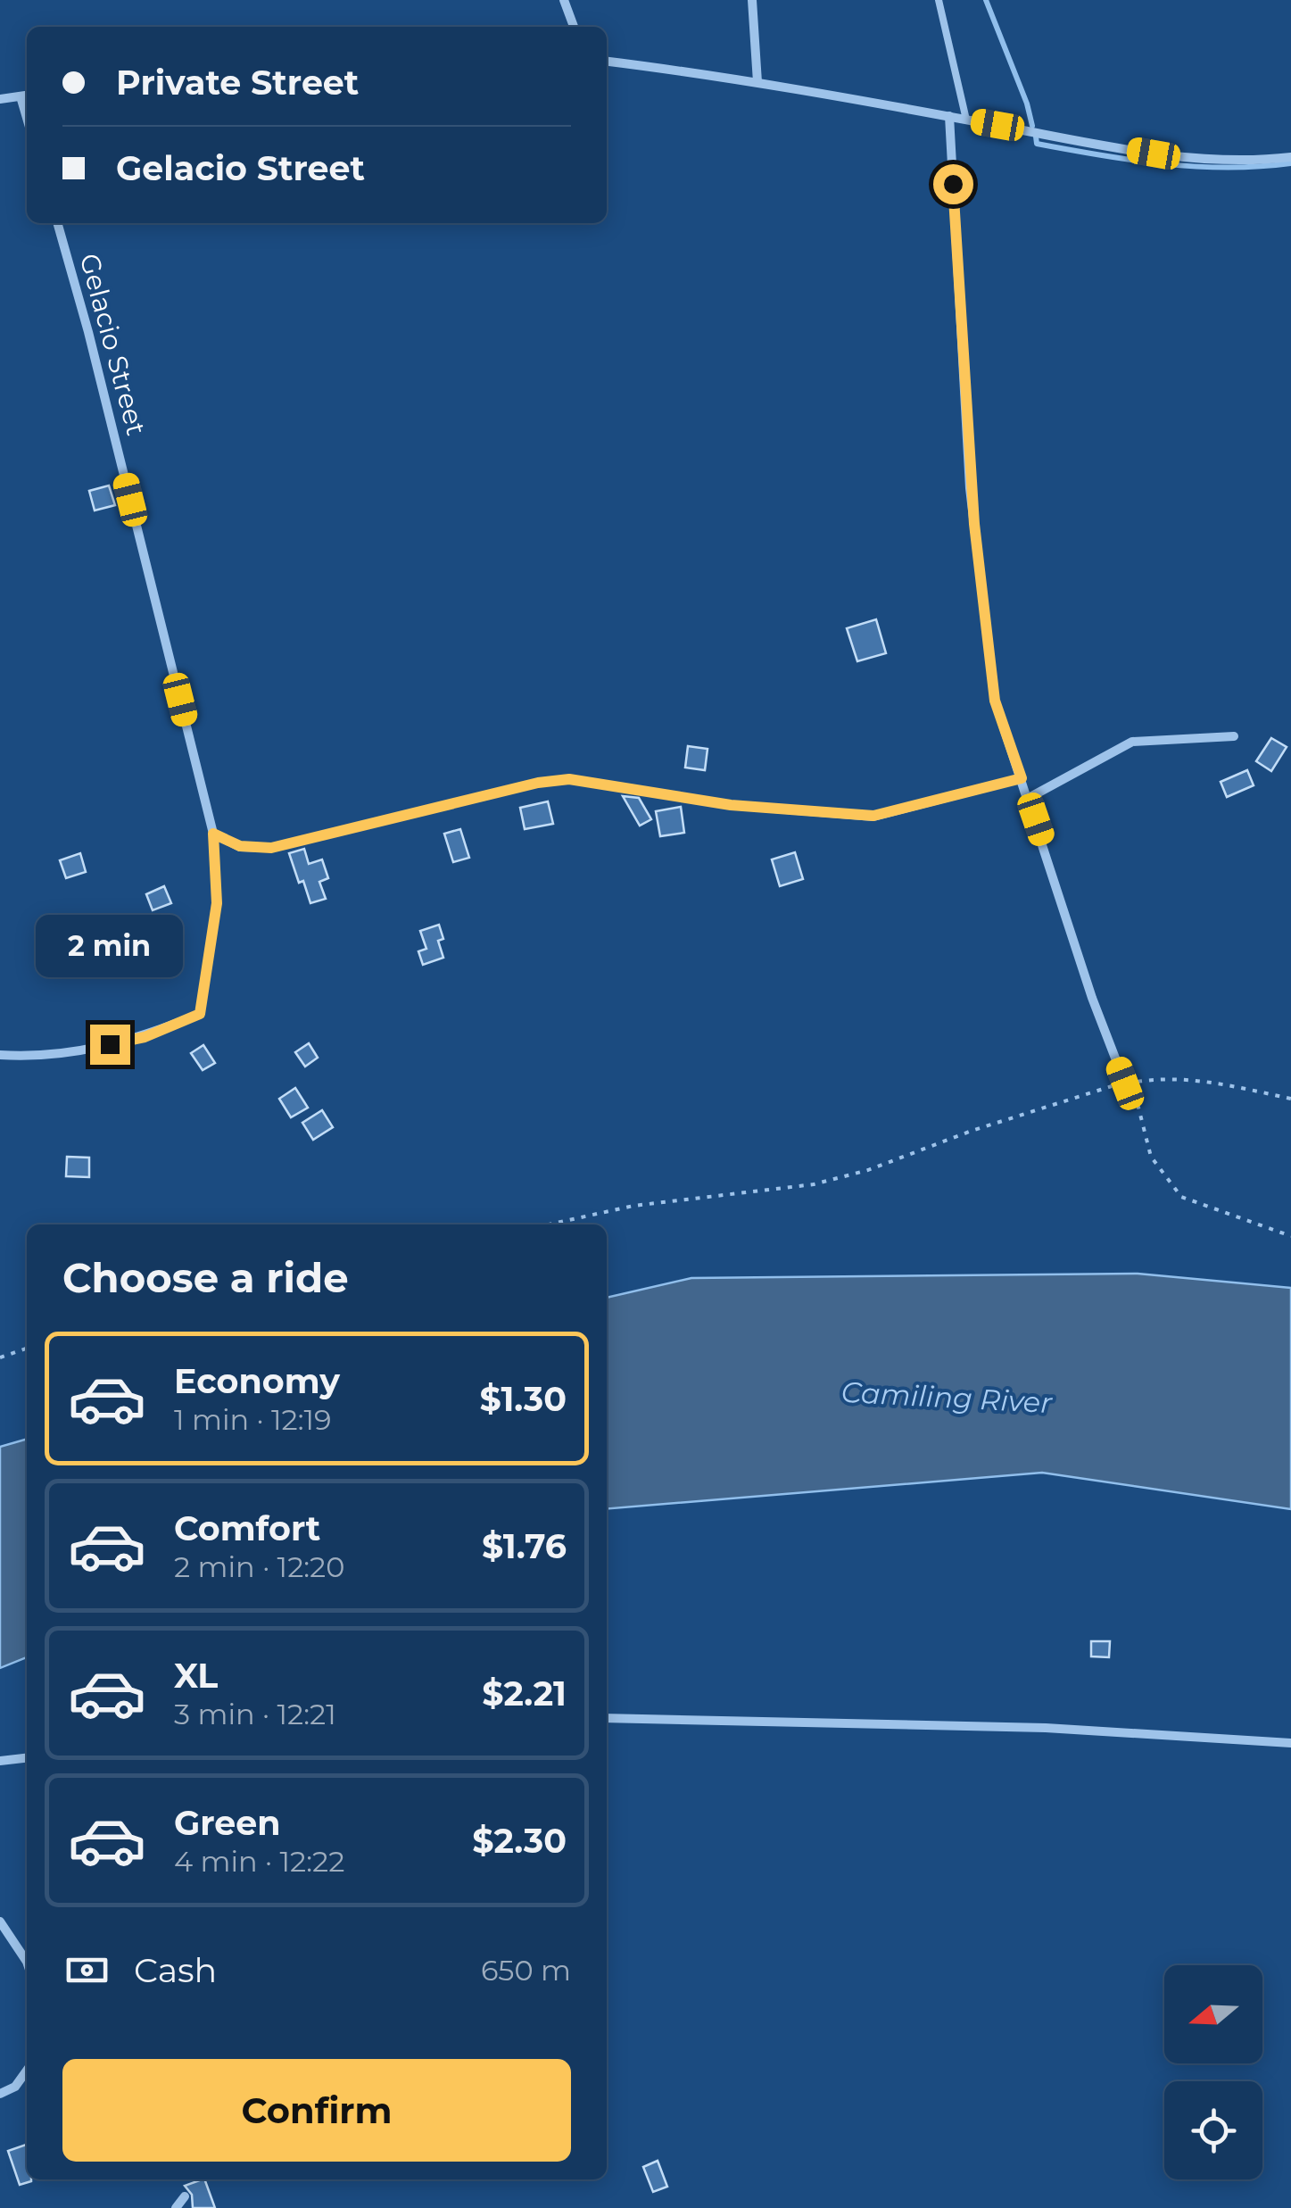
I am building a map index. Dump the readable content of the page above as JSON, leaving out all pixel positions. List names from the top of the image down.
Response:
{
  "streets": {
    "street": ["Gelacio Street"]
  },
  "water": ["Camiling River"],
  "north": "left",
  "page": {
    "banner": ["Private Street", "Gelacio Street"],
    "bubble": "2 min",
    "heading": "Choose a ride",
    "list": [
      {
        "name": "Economy",
        "note": "1 min · 12:19",
        "value": "$1.30"
      },
      {
        "name": "Comfort",
        "note": "2 min · 12:20",
        "value": "$1.76"
      },
      {
        "name": "XL",
        "note": "3 min · 12:21",
        "value": "$2.21"
      },
      {
        "name": "Green",
        "note": "4 min · 12:22",
        "value": "$2.30"
      }
    ],
    "pay": ["Cash", "650 m"],
    "buttons": "Confirm"
  }
}
